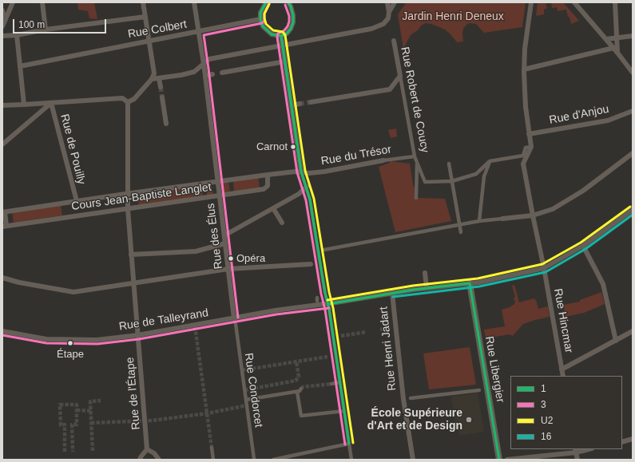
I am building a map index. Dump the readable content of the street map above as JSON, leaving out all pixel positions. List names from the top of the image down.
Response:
{
  "streets": {
    "street": [
      "Rue Colbert",
      "Rue Robert de Coucy",
      "Rue d'Anjou",
      "Rue de Pouilly",
      "Rue du Trésor",
      "Cours Jean-Baptiste Langlet",
      "Rue des Élus",
      "Rue de Talleyrand",
      "Rue Hincmar",
      "Rue Henri Jadart",
      "Rue Libergier",
      "Rue Condorcet",
      "Rue de l'Étape"
    ]
  },
  "crossings": [
    ["Rue Colbert", "Rue des Élus"],
    ["Rue Robert de Coucy", "Rue du Trésor"],
    ["Rue de Pouilly", "Cours Jean-Baptiste Langlet"],
    ["Rue du Trésor", "Cours Jean-Baptiste Langlet"],
    ["Cours Jean-Baptiste Langlet", "Rue des Élus"],
    ["Cours Jean-Baptiste Langlet", "Rue de l'Étape"],
    ["Rue des Élus", "Rue de Talleyrand"],
    ["Rue de Talleyrand", "Rue Hincmar"],
    ["Rue de Talleyrand", "Rue Henri Jadart"],
    ["Rue de Talleyrand", "Rue Libergier"],
    ["Rue de Talleyrand", "Rue de l'Étape"]
  ],
  "parks": ["Jardin Henri Deneux"],
  "places": [
    "Carnot",
    "Opéra",
    "Étape",
    "École Supérieure d'Art et de Design"
  ],
  "lines": [
    "transit line 1",
    "transit line 3",
    "transit line U2",
    "transit line 16"
  ],
  "legend": [
    "1",
    "3",
    "U2",
    "16"
  ],
  "scale_bar": "100 m"
}
